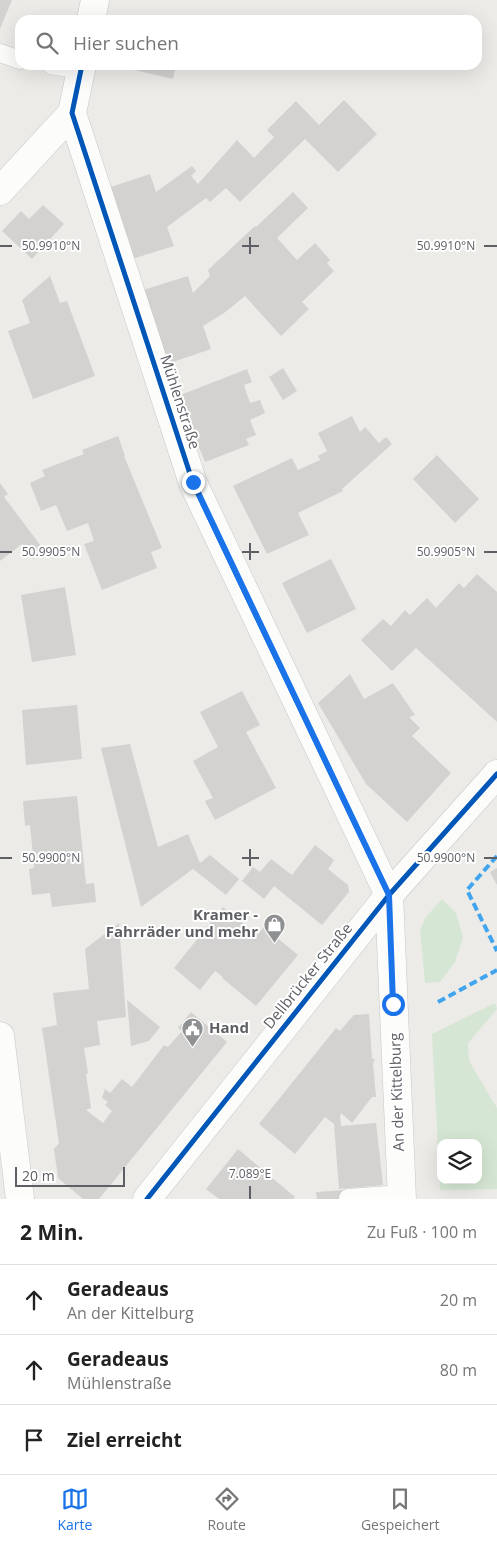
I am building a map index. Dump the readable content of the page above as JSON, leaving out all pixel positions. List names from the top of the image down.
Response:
{
  "streets": {
    "street": ["Mühlenstraße", "Dellbrücker Straße", "An der Kittelburg"]
  },
  "crossings": [
    ["Mühlenstraße", "Dellbrücker Straße"],
    ["Mühlenstraße", "An der Kittelburg"],
    ["Dellbrücker Straße", "An der Kittelburg"]
  ],
  "places": {
    "shop": ["Kramer - Fahrräder und mehr"],
    "public building": ["Hand"]
  },
  "scale_bar": "20 m",
  "page": {
    "search": "Hier suchen",
    "scale": "20 m",
    "heading": ["2 Min.", "Zu Fuß · 100 m"],
    "list": [
      ["Geradeaus", "An der Kittelburg", "20 m"],
      ["Geradeaus", "Mühlenstraße", "80 m"],
      "Ziel erreicht"
    ],
    "nav": ["Karte", "Route", "Gespeichert"]
  },
  "coordinates": [
    "50.9910°N",
    "50.9905°N",
    "50.9900°N",
    "7.089°E"
  ]
}
